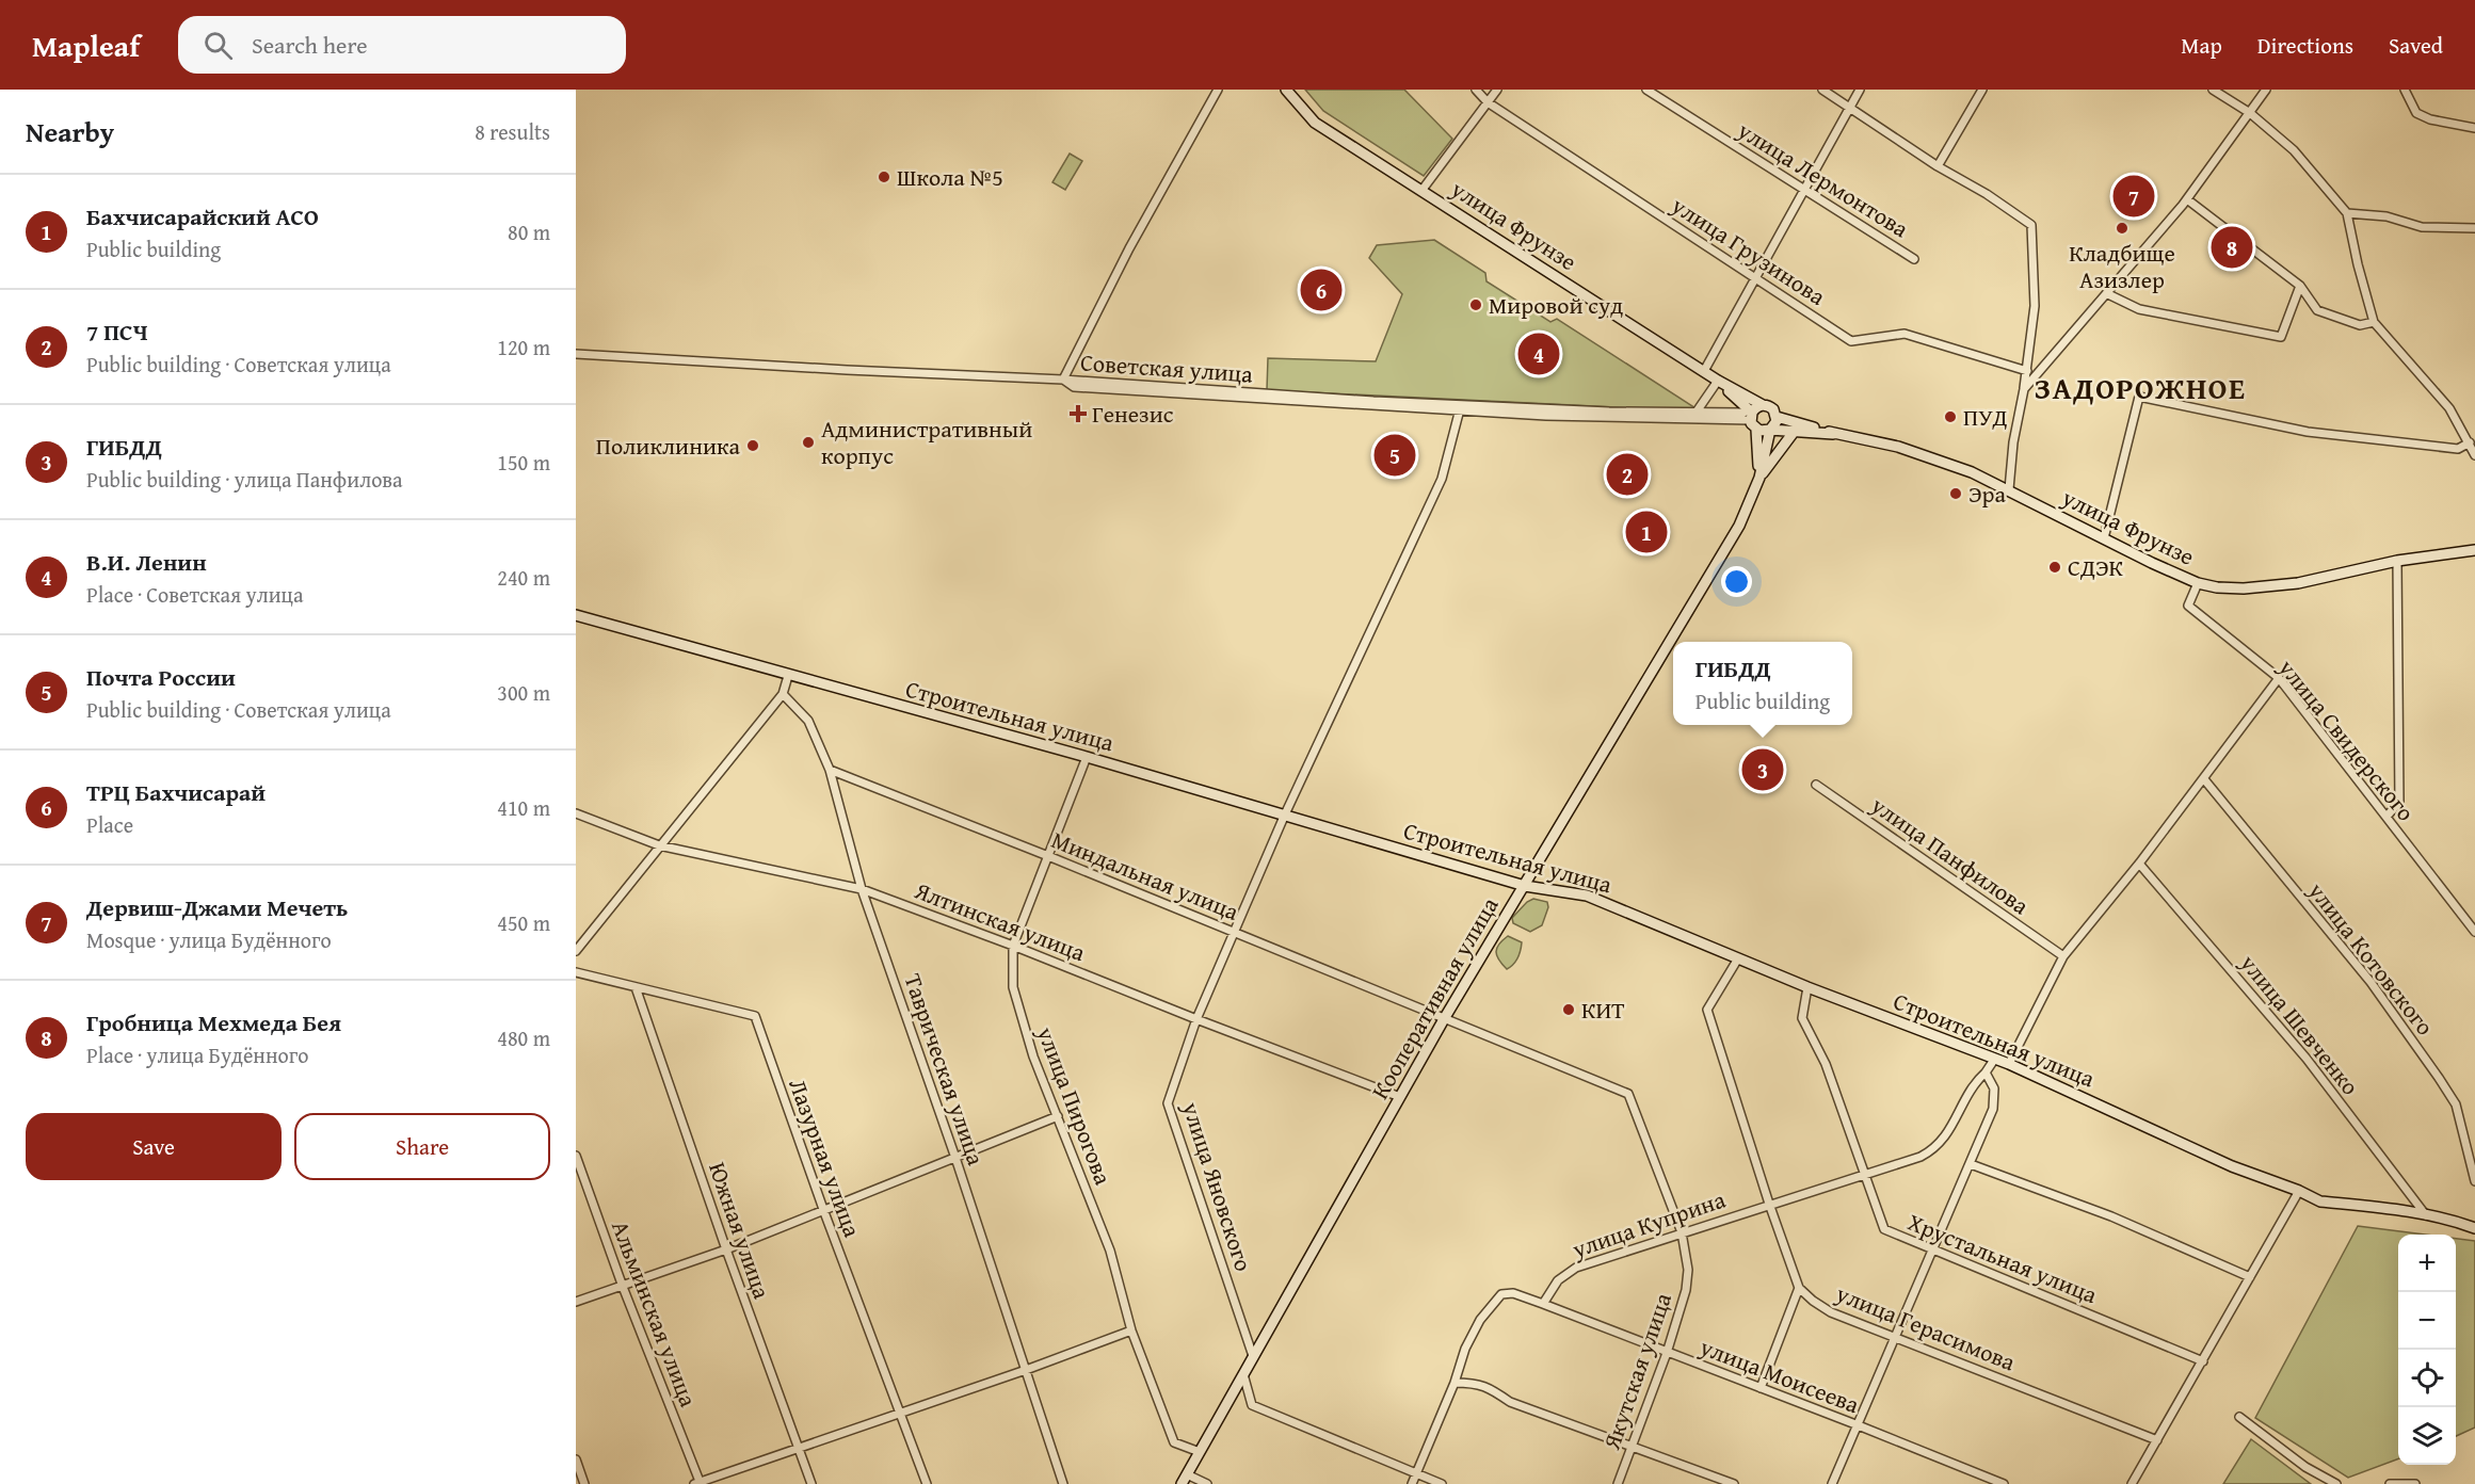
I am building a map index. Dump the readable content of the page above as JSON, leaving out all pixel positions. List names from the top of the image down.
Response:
{
  "streets": {
    "main road": ["улица Фрунзе", "Строительная улица", "Кооперативная улица"],
    "street": [
      "улица Лермонтова",
      "улица Грузинова",
      "Советская улица",
      "улица Свидерского",
      "улица Панфилова",
      "Миндальная улица",
      "Ялтинская улица",
      "улица Котовского",
      "улица Шевченко",
      "Таврическая улица",
      "улица Пирогова",
      "Лазурная улица",
      "улица Яновского",
      "улица Куприна",
      "Южная улица",
      "Хрустальная улица",
      "Альминская улица",
      "улица Герасимова",
      "Якутская улица",
      "улица Моисеева"
    ]
  },
  "crossings": [
    ["улица Фрунзе", "улица Свидерского"],
    ["улица Фрунзе", "Кооперативная улица"],
    ["Советская улица", "улица Яновского"],
    ["Строительная улица", "Кооперативная улица"],
    ["Строительная улица", "улица Шевченко"],
    ["Строительная улица", "улица Пирогова"],
    ["Строительная улица", "улица Яновского"],
    ["Строительная улица", "улица Куприна"],
    ["Строительная улица", "Хрустальная улица"],
    ["Миндальная улица", "Кооперативная улица"],
    ["Миндальная улица", "Таврическая улица"],
    ["Миндальная улица", "улица Пирогова"],
    ["Миндальная улица", "улица Яновского"],
    ["Миндальная улица", "Якутская улица"],
    ["Ялтинская улица", "Кооперативная улица"],
    ["Ялтинская улица", "Таврическая улица"],
    ["Ялтинская улица", "улица Пирогова"],
    ["Ялтинская улица", "улица Яновского"],
    ["Кооперативная улица", "улица Пирогова"],
    ["Кооперативная улица", "улица Яновского"],
    ["Кооперативная улица", "Якутская улица"],
    ["Лазурная улица", "Южная улица"],
    ["улица Куприна", "Хрустальная улица"],
    ["улица Куприна", "Якутская улица"],
    ["улица Куприна", "улица Моисеева"],
    ["Якутская улица", "улица Моисеева"]
  ],
  "districts": ["ЗАДОРОЖНОЕ"],
  "places": {
    "other": [
      "Школа №5",
      "Кладбище Азизлер",
      "Мировой суд",
      "ПУД",
      "Административный корпус",
      "Поликлиника",
      "Эра",
      "СДЭК",
      "КИТ"
    ],
    "health": ["Генезис"]
  },
  "page": {
    "header": "Mapleaf",
    "search": "Search here",
    "nav": ["Map", "Directions", "Saved"],
    "heading": ["Nearby", "8 results"],
    "list": [
      {
        "mark": "1",
        "name": "Бахчисарайский АСО",
        "note": "Public building",
        "value": "80 m"
      },
      {
        "mark": "2",
        "name": "7 ПСЧ",
        "note": "Public building · Советская улица",
        "value": "120 m"
      },
      {
        "mark": "3",
        "name": "ГИБДД",
        "note": "Public building · улица Панфилова",
        "value": "150 m"
      },
      {
        "mark": "4",
        "name": "В.И. Ленин",
        "note": "Place · Советская улица",
        "value": "240 m"
      },
      {
        "mark": "5",
        "name": "Почта России",
        "note": "Public building · Советская улица",
        "value": "300 m"
      },
      {
        "mark": "6",
        "name": "ТРЦ Бахчисарай",
        "note": "Place",
        "value": "410 m"
      },
      {
        "mark": "7",
        "name": "Дервиш-Джами Мечеть",
        "note": "Mosque · улица Будённого",
        "value": "450 m"
      },
      {
        "mark": "8",
        "name": "Гробница Мехмеда Бея",
        "note": "Place · улица Будённого",
        "value": "480 m"
      }
    ],
    "pins": [
      "7",
      "8",
      "6",
      "4",
      "5",
      "2",
      "1",
      "3"
    ],
    "popup": ["ГИБДД", "Public building"],
    "buttons": ["Save", "Share"],
    "map_buttons": ["+", "−"]
  }
}
